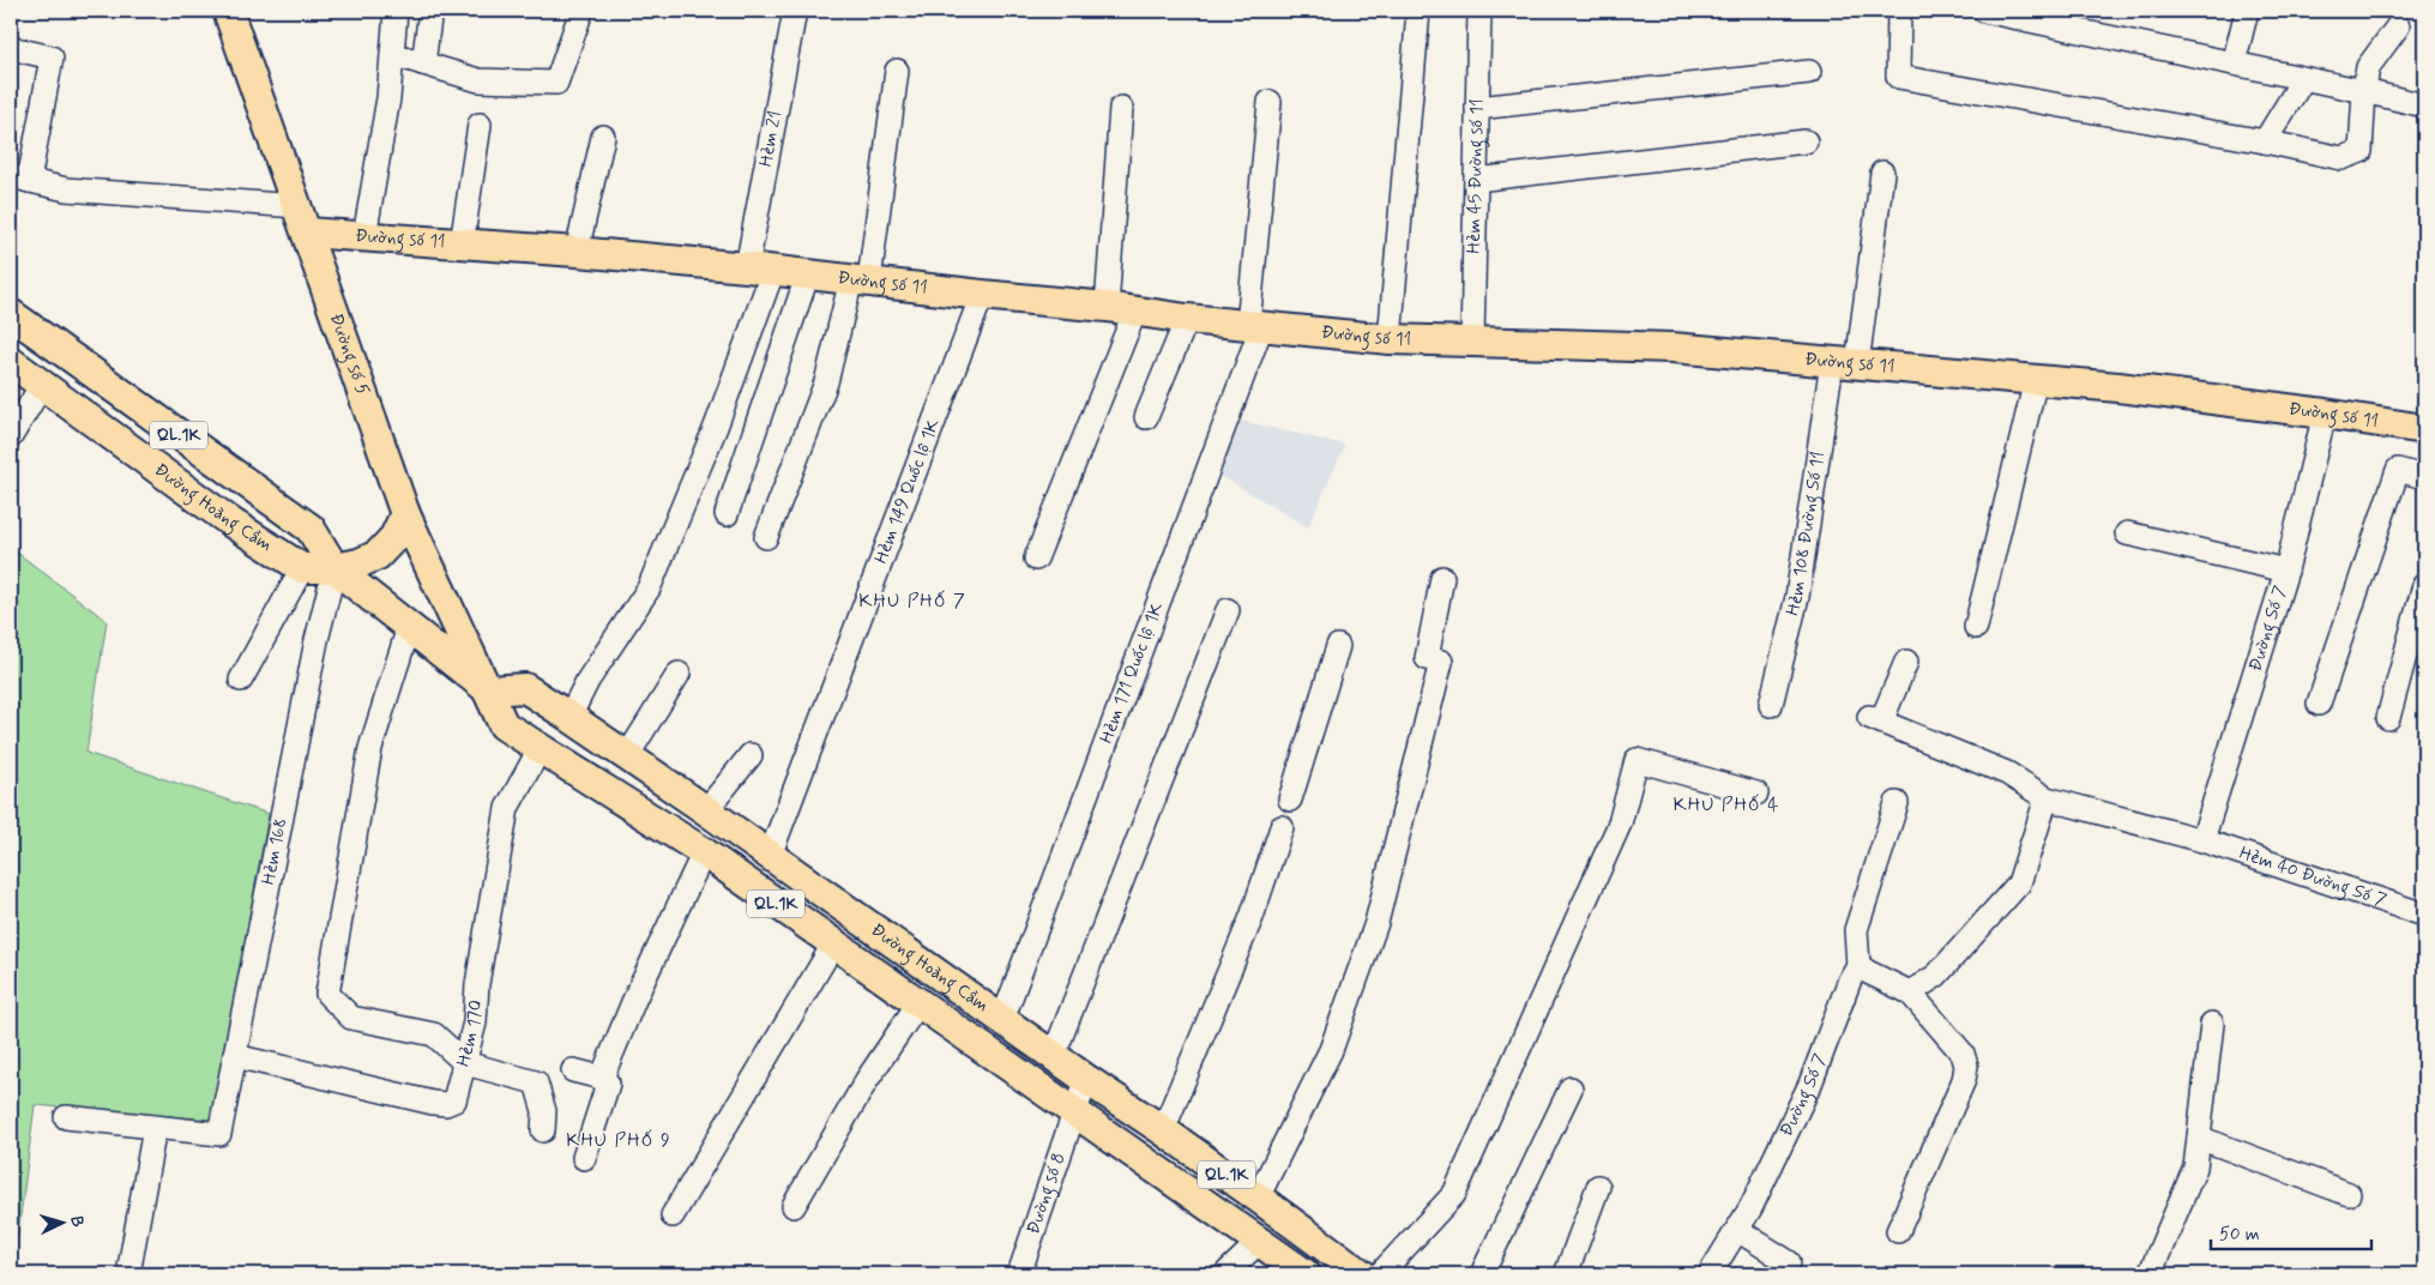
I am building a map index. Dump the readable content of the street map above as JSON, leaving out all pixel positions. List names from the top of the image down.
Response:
{
  "streets": {
    "main road": [
      "Đường số 11",
      "Đường số 5",
      "QL.1K",
      "Đường Hoàng Cầm"
    ],
    "street": [
      "Hẻm 21",
      "Hẻm 45 Đường số 11",
      "Hẻm 149 Quốc lộ 1K",
      "Hẻm 108 Đường Số 11",
      "Đường Số 7",
      "Hẻm 171 Quốc lộ 1K",
      "Hẻm 168",
      "Hẻm 40 Đường Số 7",
      "Hẻm 170",
      "Đường số 8"
    ]
  },
  "crossings": [
    ["Hẻm 21", "Đường số 11"],
    ["Hẻm 21", "Đường Hoàng Cầm"],
    ["Hẻm 45 Đường số 11", "Đường số 11"],
    ["Đường số 11", "Đường số 5"],
    ["Đường số 11", "Hẻm 149 Quốc lộ 1K"],
    ["Đường số 11", "Hẻm 108 Đường Số 11"],
    ["Đường số 11", "Đường Số 7"],
    ["Đường số 11", "Hẻm 171 Quốc lộ 1K"],
    ["Đường số 5", "Đường Hoàng Cầm"],
    ["Hẻm 149 Quốc lộ 1K", "Đường Hoàng Cầm"],
    ["Đường Hoàng Cầm", "Hẻm 171 Quốc lộ 1K"],
    ["Đường Hoàng Cầm", "Hẻm 168"],
    ["Đường Hoàng Cầm", "Hẻm 170"],
    ["Đường Hoàng Cầm", "Đường số 8"],
    ["Đường Số 7", "Hẻm 40 Đường Số 7"],
    ["Hẻm 168", "Hẻm 170"]
  ],
  "districts": ["KHU PHỐ 7", "KHU PHỐ 4", "KHU PHỐ 9"],
  "scale_bar": "50 m",
  "north": "right"
}
